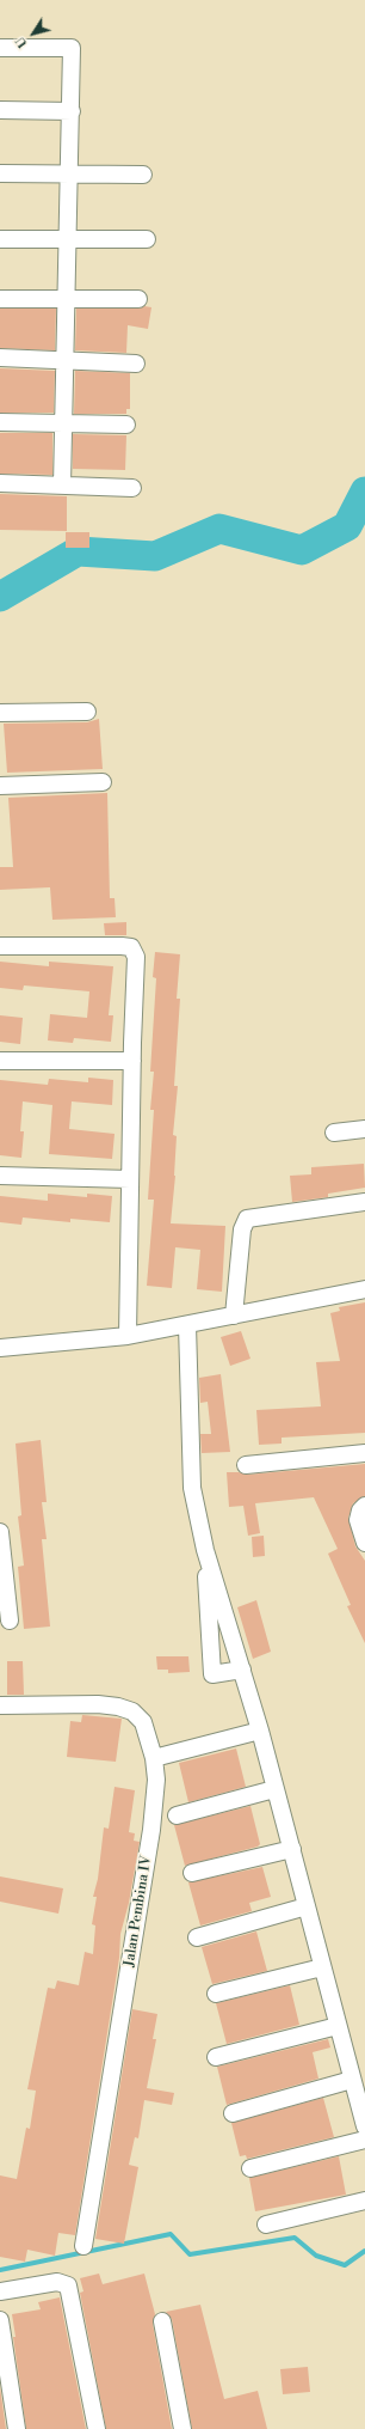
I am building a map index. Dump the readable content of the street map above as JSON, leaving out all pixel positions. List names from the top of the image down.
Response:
{
  "streets": {
    "street": ["Jalan Pembina IV"]
  },
  "north": "bottom left"
}
